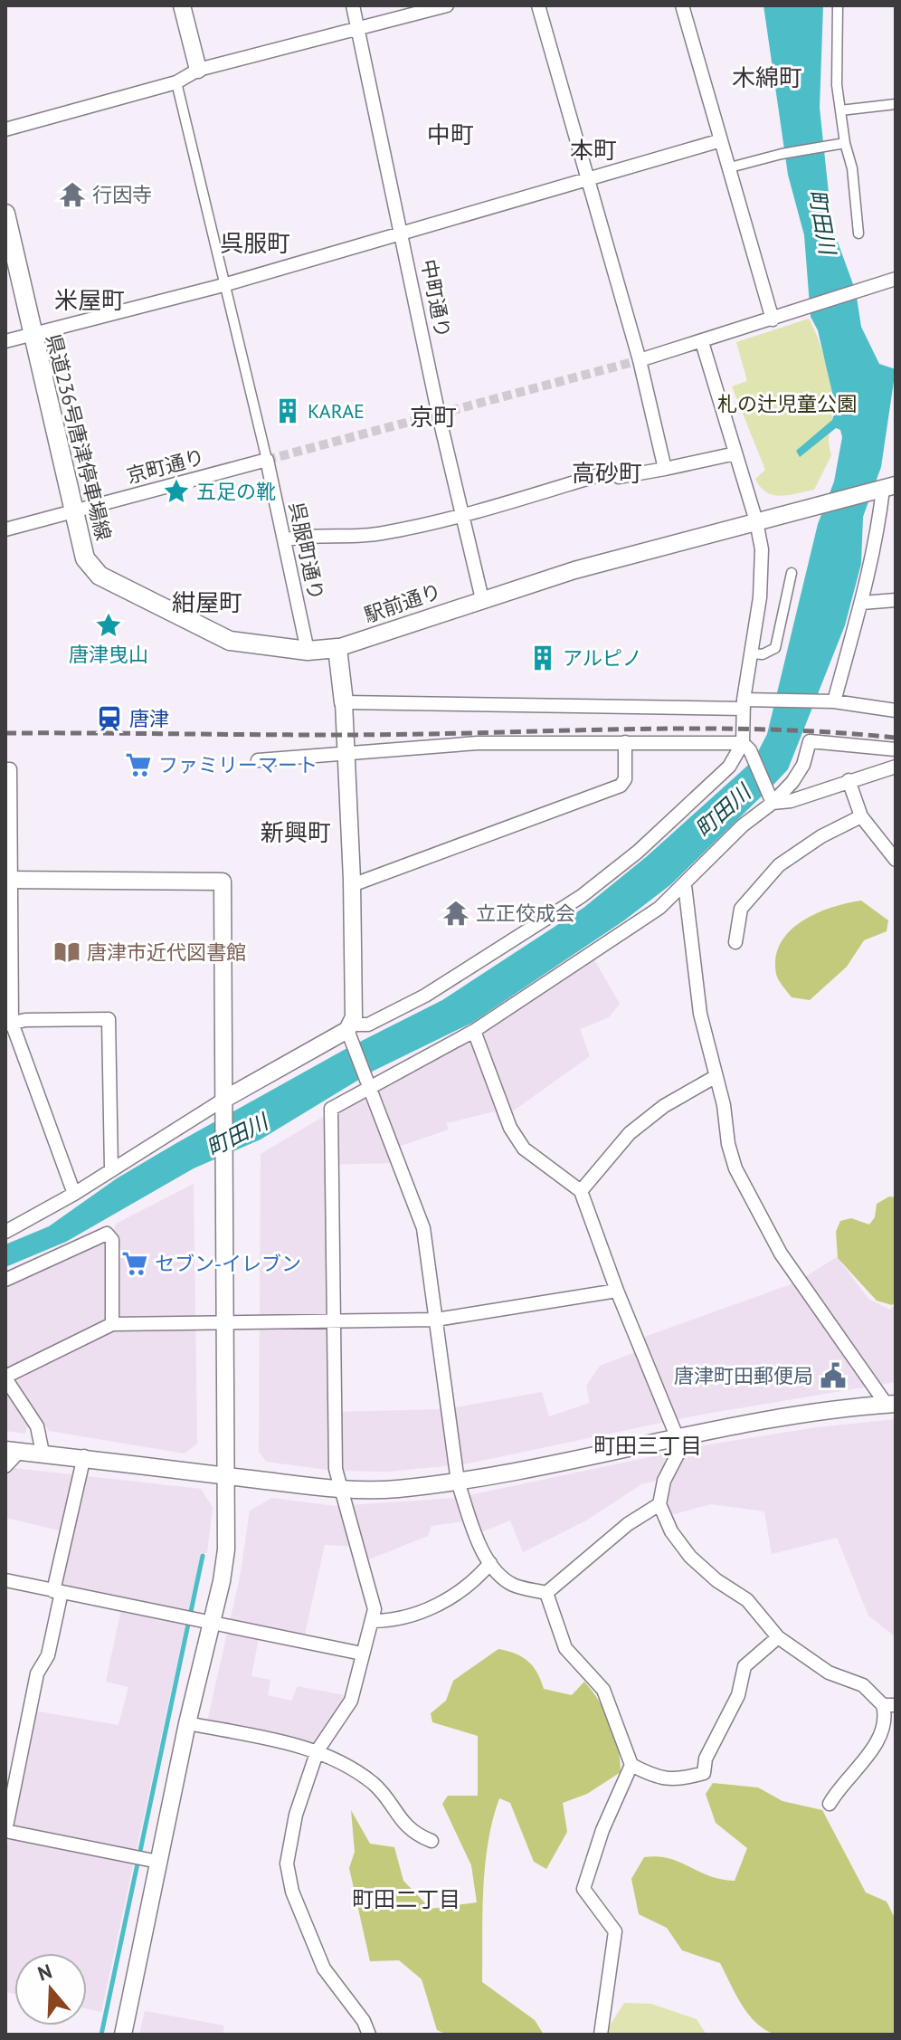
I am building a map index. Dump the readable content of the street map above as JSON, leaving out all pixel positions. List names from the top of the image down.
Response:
{
  "streets": {
    "main road": ["県道236号唐津停車場線"],
    "street": [
      "中町通り",
      "京町通り",
      "呉服町通り",
      "駅前通り"
    ]
  },
  "crossings": [
    ["中町通り", "駅前通り"],
    ["県道236号唐津停車場線", "京町通り"],
    ["県道236号唐津停車場線", "呉服町通り"],
    ["県道236号唐津停車場線", "駅前通り"],
    ["京町通り", "呉服町通り"]
  ],
  "districts": [
    "木綿町",
    "中町",
    "本町",
    "呉服町",
    "米屋町",
    "京町",
    "高砂町",
    "紺屋町",
    "新興町",
    "町田三丁目",
    "町田二丁目"
  ],
  "water": ["町田川"],
  "parks": ["札の辻児童公園"],
  "places": {
    "temple": ["行因寺", "立正佼成会"],
    "building": ["KARAE", "アルピノ"],
    "place": ["五足の靴", "唐津曳山"],
    "station": ["唐津"],
    "supermarket": ["ファミリーマート", "セブン-イレブン"],
    "library": ["唐津市近代図書館"],
    "public building": ["唐津町田郵便局"]
  },
  "north": "top"
}
